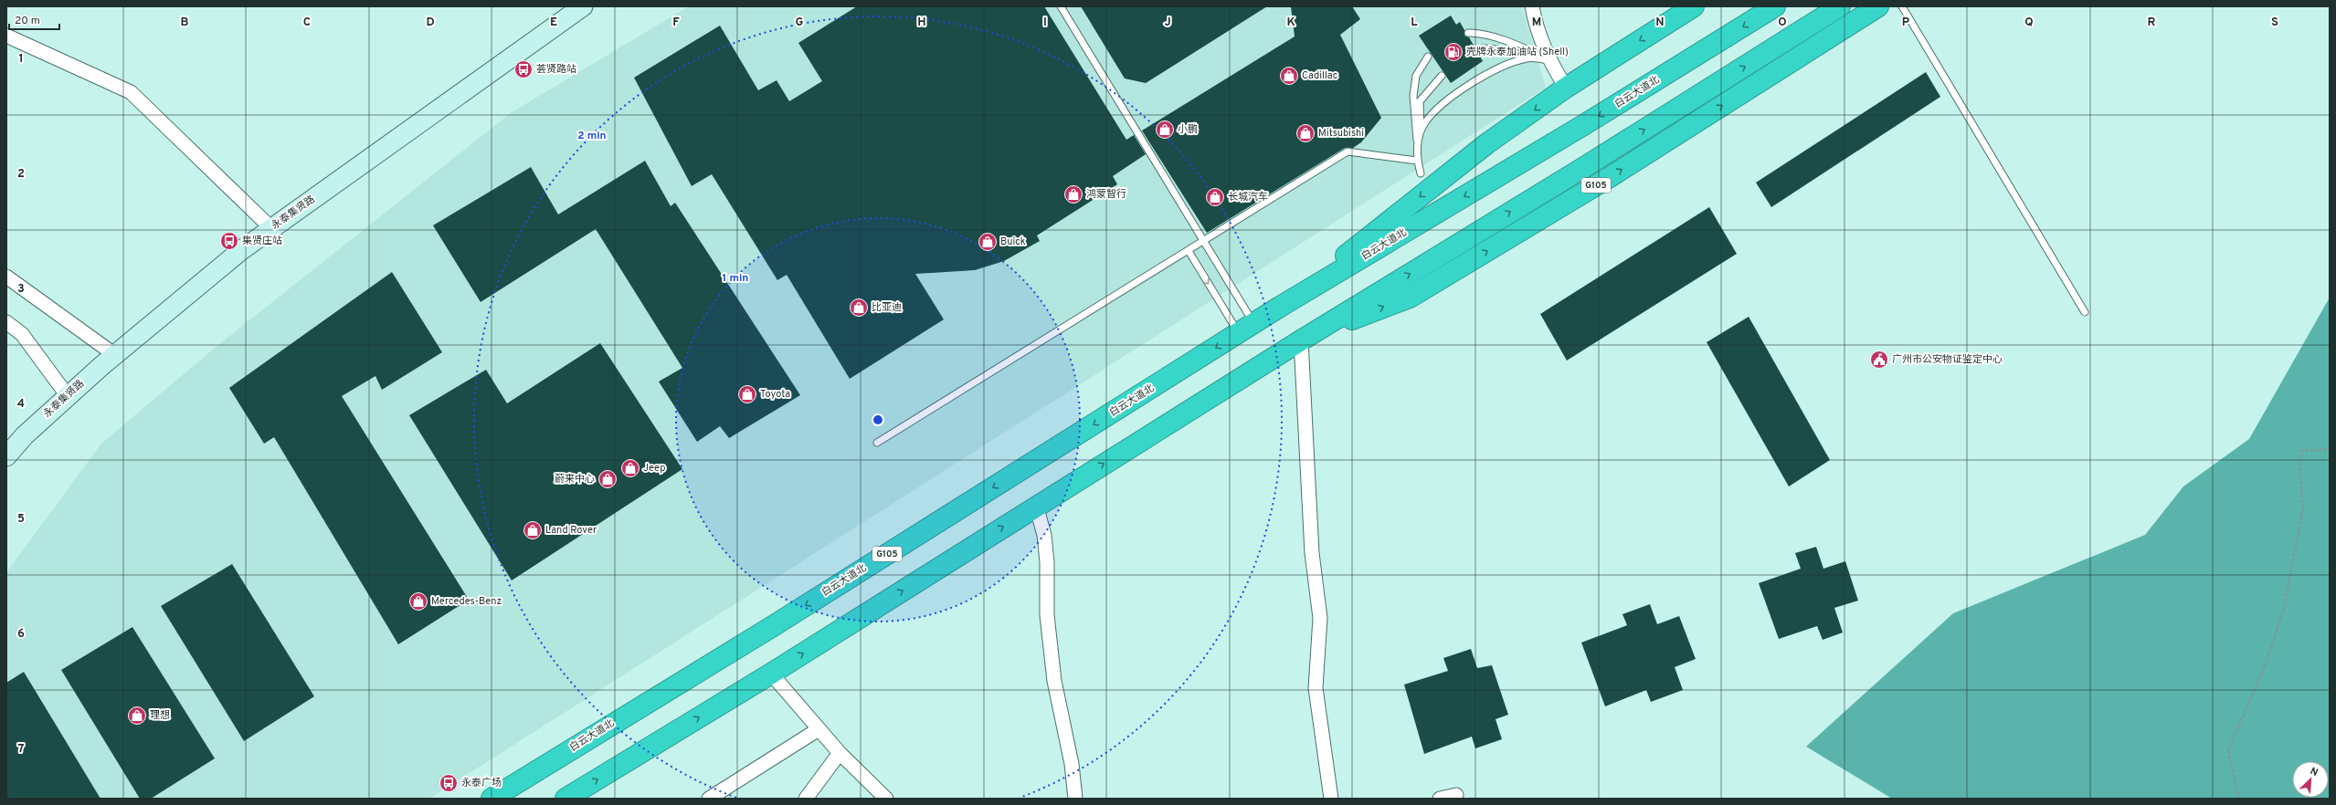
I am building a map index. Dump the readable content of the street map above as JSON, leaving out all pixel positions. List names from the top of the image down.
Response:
{
  "streets": {
    "highway": ["白云大道北", "G105"],
    "street": ["永泰集贤路"]
  },
  "crossings": [
    ["白云大道北", "G105"]
  ],
  "places": {
    "fuel station": ["壳牌永泰加油站 (Shell)"],
    "bus stop": ["荟贤路站", "集贤庄站", "永泰广场"],
    "shop": [
      "Cadillac",
      "小鹏",
      "Mitsubishi",
      "鸿蒙智行",
      "长城汽车",
      "Buick",
      "比亚迪",
      "Toyota",
      "Jeep",
      "蔚来中心",
      "Land Rover",
      "Mercedes-Benz",
      "理想"
    ],
    "public building": ["广州市公安物证鉴定中心"]
  },
  "scale_bar": "20 m",
  "north": "top right",
  "grid": {
    "columns": [
      "B",
      "C",
      "D",
      "E",
      "F",
      "G",
      "H",
      "I",
      "J",
      "K",
      "L",
      "M",
      "N",
      "O",
      "P",
      "Q",
      "R",
      "S"
    ],
    "rows": [
      "1",
      "2",
      "3",
      "4",
      "5",
      "6",
      "7"
    ]
  },
  "rings": ["2 min", "1 min"]
}
